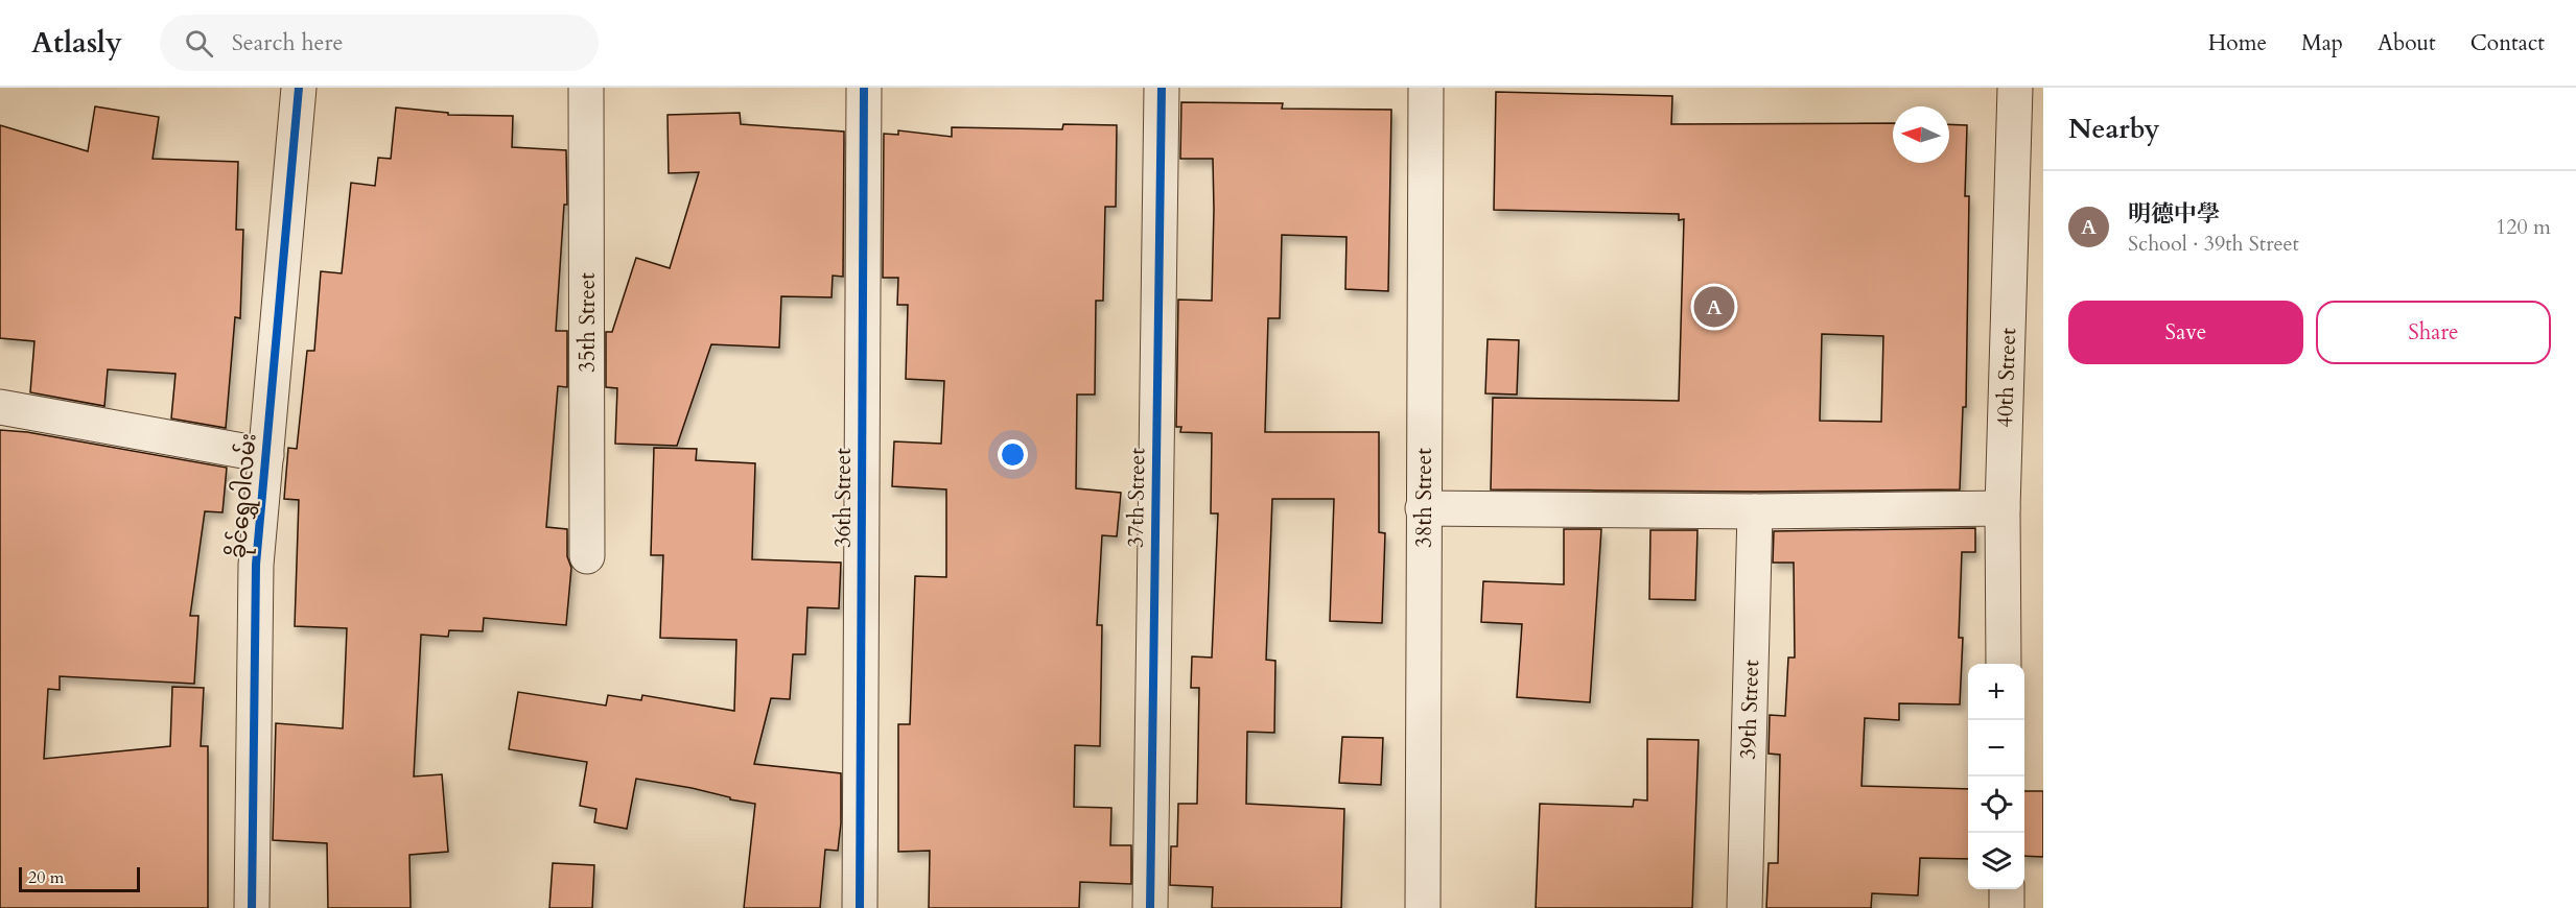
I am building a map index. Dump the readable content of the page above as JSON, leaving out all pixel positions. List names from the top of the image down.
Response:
{
  "streets": {
    "street": [
      "35th Street",
      "40th Street",
      "ခိုင်ရွှေဝါလမ်း",
      "36th Street",
      "37th Street",
      "38th Street",
      "39th Street"
    ]
  },
  "scale_bar": "20 m",
  "north": "left",
  "page": {
    "header": "Atlasly",
    "search": "Search here",
    "nav": [
      "Home",
      "Map",
      "About",
      "Contact"
    ],
    "heading": "Nearby",
    "list": [
      {
        "mark": "A",
        "name": "明德中學",
        "note": "School · 39th Street",
        "value": "120 m"
      }
    ],
    "buttons": ["Save", "Share"],
    "pins": "A",
    "map_buttons": ["+", "−"],
    "scale": "20 m"
  }
}
